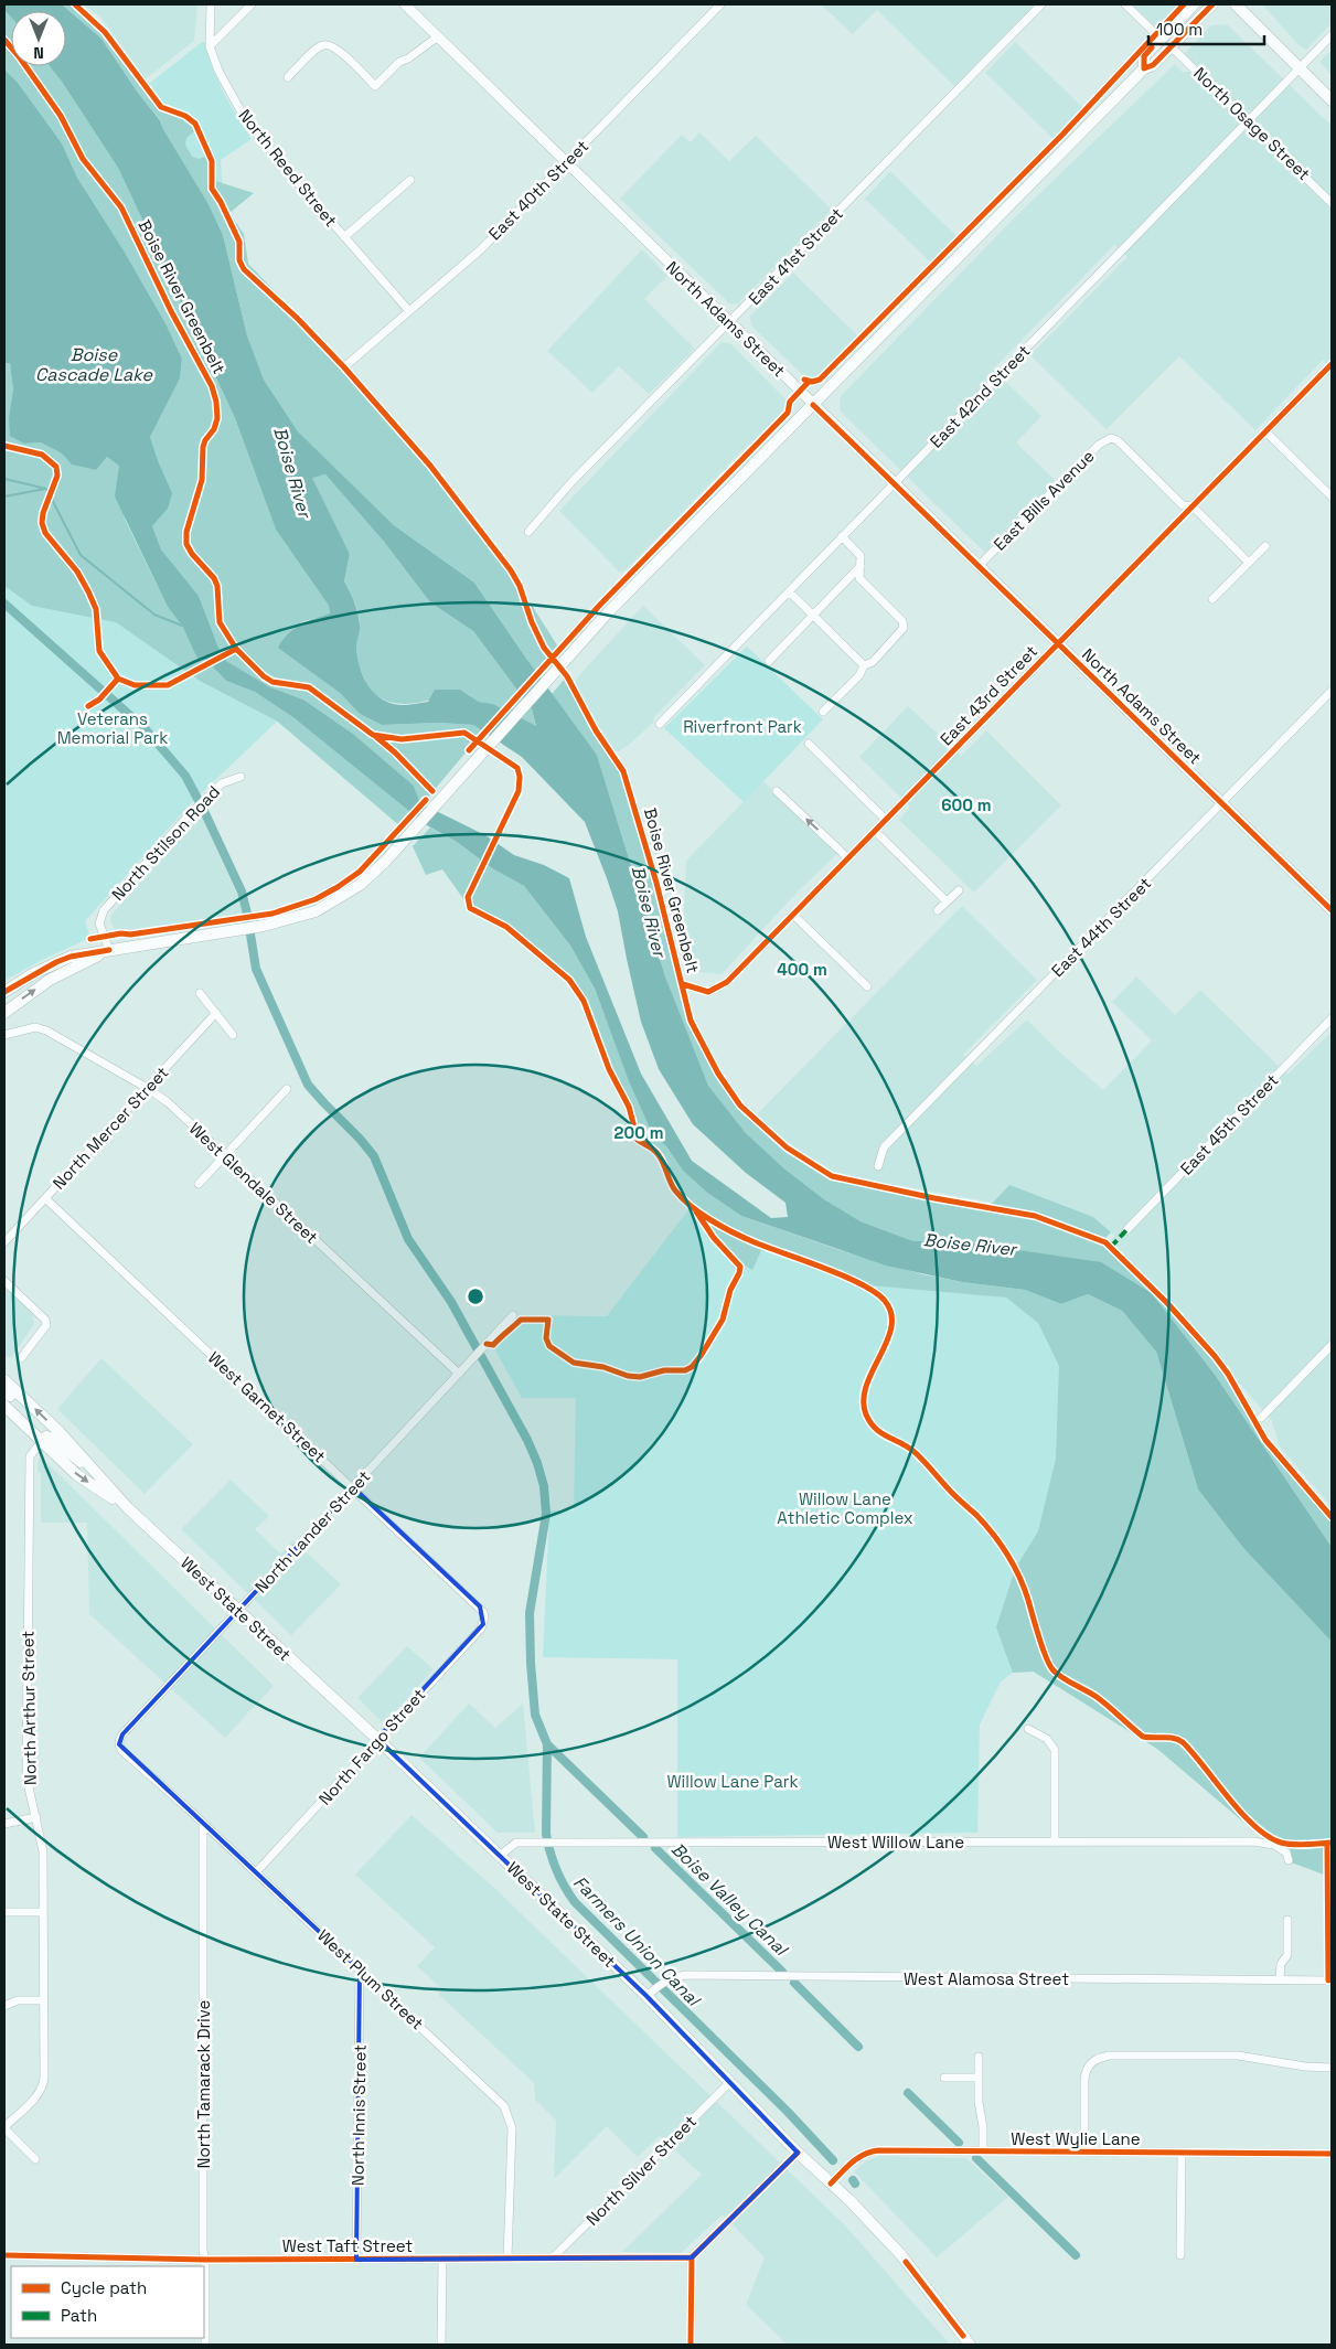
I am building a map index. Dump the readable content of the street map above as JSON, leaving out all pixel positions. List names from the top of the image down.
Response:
{
  "streets": {
    "main road": ["West State Street"],
    "street": [
      "North Osage Street",
      "North Reed Street",
      "East 40th Street",
      "East 41st Street",
      "North Adams Street",
      "East 42nd Street",
      "East Bills Avenue",
      "East 43rd Street",
      "North Stilson Road",
      "East 44th Street",
      "East 45th Street",
      "North Mercer Street",
      "West Glendale Street",
      "West Garnet Street",
      "North Lander Street",
      "North Arthur Street",
      "North Fargo Street",
      "West Willow Lane",
      "West Alamosa Street",
      "West Plum Street",
      "North Tamarack Drive",
      "North Innis Street",
      "West Wylie Lane",
      "North Silver Street",
      "West Taft Street"
    ],
    "cycle path": ["Boise River Greenbelt"]
  },
  "crossings": [
    ["North Osage Street", "East 42nd Street"],
    ["North Reed Street", "East 40th Street"],
    ["East 40th Street", "North Adams Street"],
    ["East 41st Street", "North Adams Street"],
    ["North Adams Street", "East 42nd Street"],
    ["North Adams Street", "East Bills Avenue"],
    ["North Adams Street", "East 43rd Street"],
    ["North Adams Street", "East 44th Street"],
    ["East Bills Avenue", "East 43rd Street"],
    ["North Mercer Street", "West Glendale Street"],
    ["North Mercer Street", "West Garnet Street"],
    ["West Glendale Street", "North Lander Street"],
    ["West Garnet Street", "North Lander Street"],
    ["West Garnet Street", "North Fargo Street"],
    ["North Lander Street", "West State Street"],
    ["North Lander Street", "West Plum Street"],
    ["West State Street", "North Arthur Street"],
    ["West State Street", "North Fargo Street"],
    ["West State Street", "West Willow Lane"],
    ["West State Street", "West Alamosa Street"],
    ["West State Street", "West Wylie Lane"],
    ["West State Street", "North Silver Street"],
    ["North Fargo Street", "West Plum Street"],
    ["West Plum Street", "North Tamarack Drive"],
    ["West Plum Street", "North Innis Street"],
    ["West Plum Street", "West Taft Street"],
    ["North Tamarack Drive", "West Taft Street"],
    ["North Innis Street", "West Taft Street"],
    ["North Silver Street", "West Taft Street"]
  ],
  "water": [
    "Boise Cascade Lake",
    "Boise River",
    "Boise Valley Canal",
    "Farmers Union Canal"
  ],
  "parks": [
    "Veterans Memorial Park",
    "Riverfront Park",
    "Willow Lane Athletic Complex",
    "Willow Lane Park"
  ],
  "legend": ["Cycle path", "Path"],
  "scale_bar": "100 m",
  "north": "bottom",
  "rings": ["600 m", "400 m", "200 m"]
}
